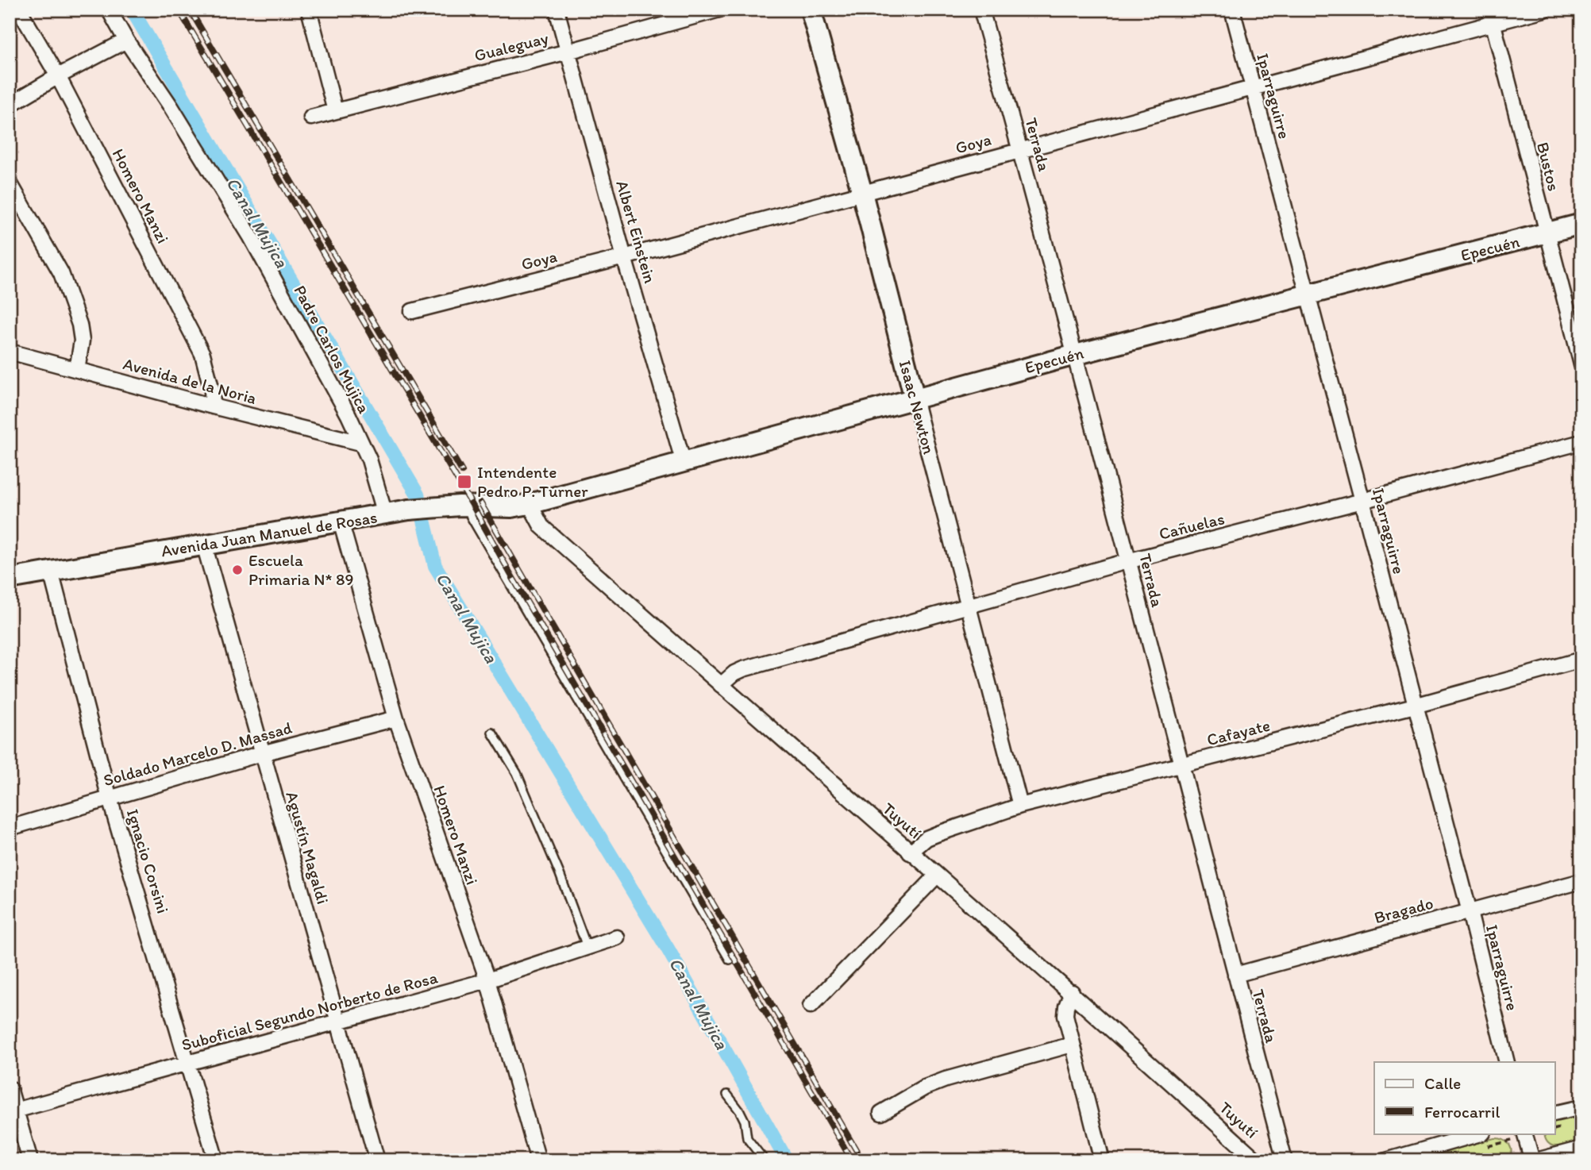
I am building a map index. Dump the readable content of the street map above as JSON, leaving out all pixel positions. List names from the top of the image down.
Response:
{
  "streets": {
    "street": [
      "Gualeguay",
      "Iparraguirre",
      "Goya",
      "Terrada",
      "Bustos",
      "Homero Manzi",
      "Albert Einstein",
      "Epecuén",
      "Padre Carlos Mujica",
      "Avenida de la Noria",
      "Isaac Newton",
      "Cañuelas",
      "Avenida Juan Manuel de Rosas",
      "Cafayate",
      "Soldado Marcelo D. Massad",
      "Tuyutí",
      "Agustín Magaldi",
      "Ignacio Corsini",
      "Bragado",
      "Suboficial Segundo Norberto de Rosa"
    ]
  },
  "crossings": [
    ["Gualeguay", "Albert Einstein"],
    ["Iparraguirre", "Goya"],
    ["Iparraguirre", "Epecuén"],
    ["Iparraguirre", "Cañuelas"],
    ["Iparraguirre", "Cafayate"],
    ["Iparraguirre", "Bragado"],
    ["Goya", "Terrada"],
    ["Goya", "Bustos"],
    ["Goya", "Albert Einstein"],
    ["Goya", "Isaac Newton"],
    ["Terrada", "Epecuén"],
    ["Terrada", "Cañuelas"],
    ["Terrada", "Cafayate"],
    ["Terrada", "Bragado"],
    ["Bustos", "Epecuén"],
    ["Homero Manzi", "Avenida de la Noria"],
    ["Homero Manzi", "Avenida Juan Manuel de Rosas"],
    ["Homero Manzi", "Soldado Marcelo D. Massad"],
    ["Homero Manzi", "Suboficial Segundo Norberto de Rosa"],
    ["Albert Einstein", "Epecuén"],
    ["Epecuén", "Isaac Newton"],
    ["Epecuén", "Avenida Juan Manuel de Rosas"],
    ["Epecuén", "Tuyutí"],
    ["Padre Carlos Mujica", "Avenida de la Noria"],
    ["Padre Carlos Mujica", "Avenida Juan Manuel de Rosas"],
    ["Isaac Newton", "Cañuelas"],
    ["Isaac Newton", "Cafayate"],
    ["Cañuelas", "Tuyutí"],
    ["Avenida Juan Manuel de Rosas", "Tuyutí"],
    ["Avenida Juan Manuel de Rosas", "Agustín Magaldi"],
    ["Avenida Juan Manuel de Rosas", "Ignacio Corsini"],
    ["Cafayate", "Tuyutí"],
    ["Soldado Marcelo D. Massad", "Agustín Magaldi"],
    ["Soldado Marcelo D. Massad", "Ignacio Corsini"],
    ["Agustín Magaldi", "Suboficial Segundo Norberto de Rosa"],
    ["Ignacio Corsini", "Suboficial Segundo Norberto de Rosa"]
  ],
  "water": ["Canal Mujica"],
  "places": {
    "transit": ["Intendente Pedro P. Turner"],
    "other": ["Escuela Primaria N* 89"]
  },
  "legend": ["Calle", "Ferrocarril"]
}
